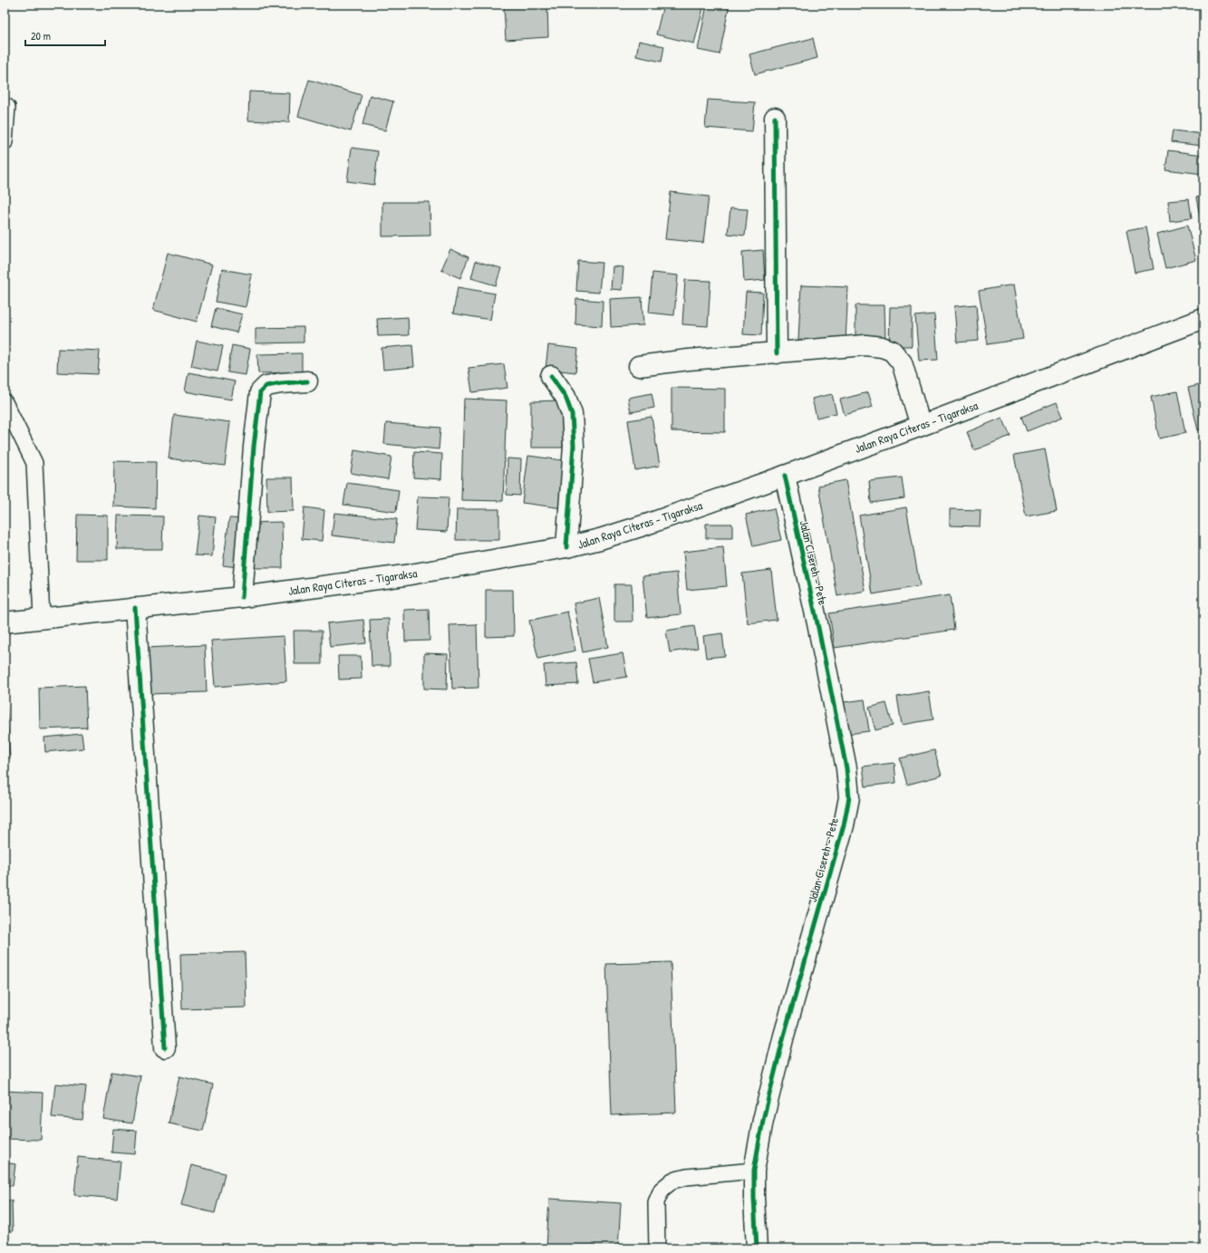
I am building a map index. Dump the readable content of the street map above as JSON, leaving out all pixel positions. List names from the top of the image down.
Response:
{
  "streets": {
    "street": ["Jalan Raya Citeras - Tigaraksa", "Jalan Cisereh - Pete"]
  },
  "crossings": [
    ["Jalan Raya Citeras - Tigaraksa", "Jalan Cisereh - Pete"]
  ],
  "scale_bar": "20 m"
}
